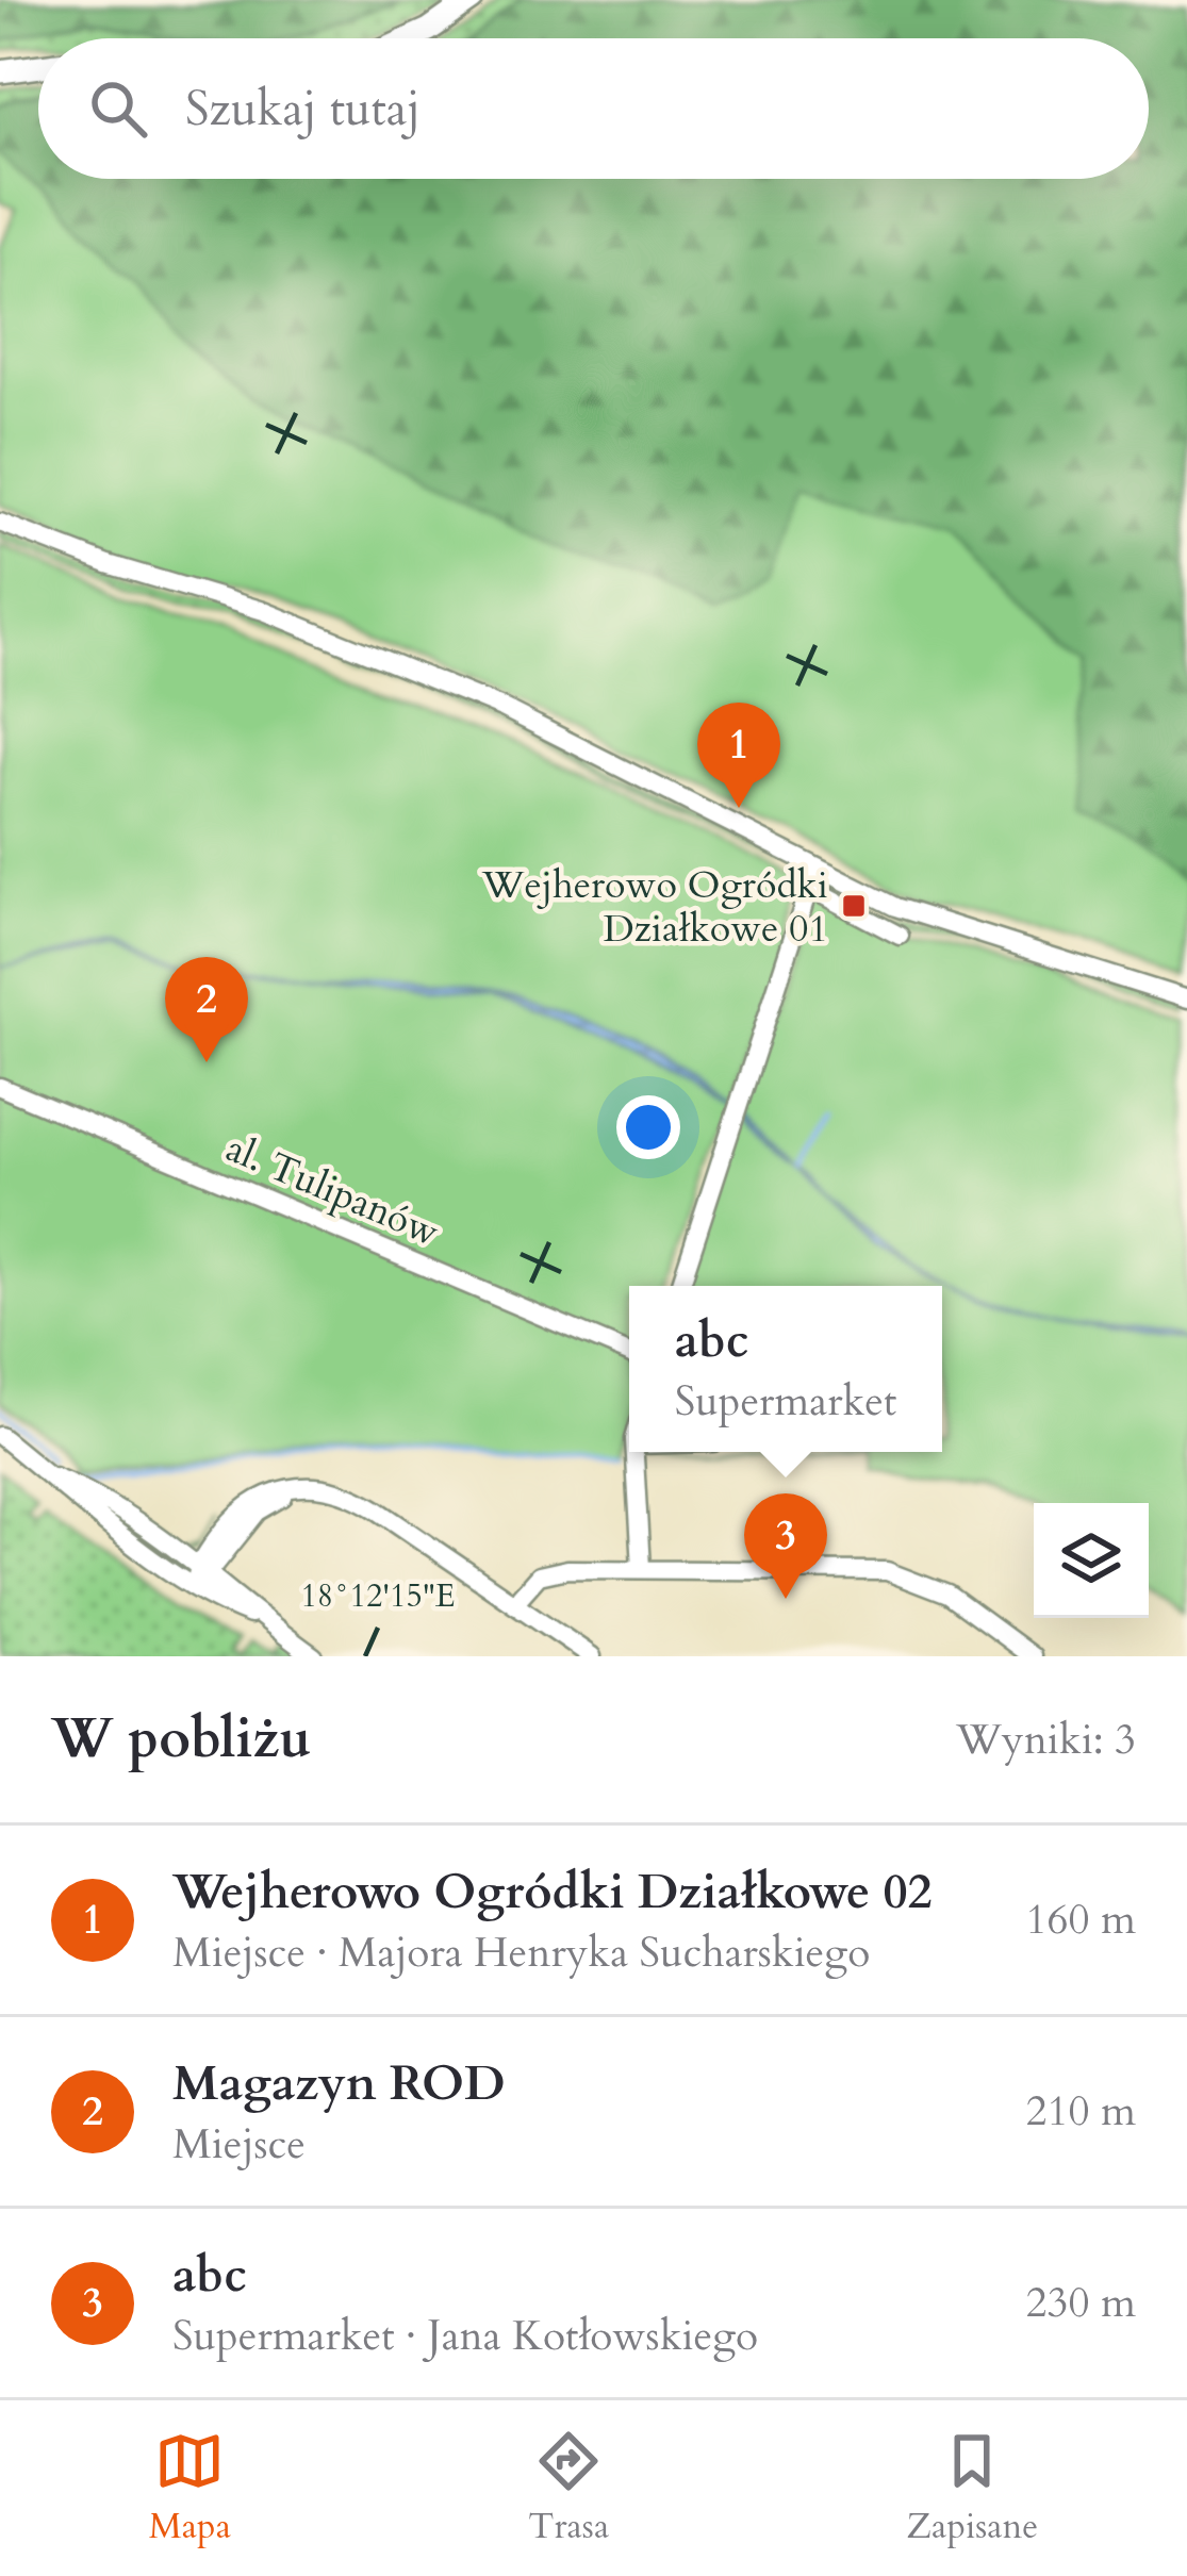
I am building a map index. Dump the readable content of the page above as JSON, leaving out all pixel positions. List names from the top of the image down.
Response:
{
  "streets": {
    "street": ["al. Tulipanów"]
  },
  "places": {
    "transit": ["Wejherowo Ogródki Działkowe 01"]
  },
  "page": {
    "search": "Szukaj tutaj",
    "pins": ["1", "2", "3"],
    "popup": ["abc", "Supermarket"],
    "heading": ["W pobliżu", "Wyniki: 3"],
    "list": [
      {
        "mark": "1",
        "name": "Wejherowo Ogródki Działkowe 02",
        "note": "Miejsce · Majora Henryka Sucharskiego",
        "value": "160 m"
      },
      {
        "mark": "2",
        "name": "Magazyn ROD",
        "note": "Miejsce",
        "value": "210 m"
      },
      {
        "mark": "3",
        "name": "abc",
        "note": "Supermarket · Jana Kotłowskiego",
        "value": "230 m"
      }
    ],
    "nav": ["Mapa", "Trasa", "Zapisane"]
  },
  "coordinates": ["18°12'15\"E"]
}
